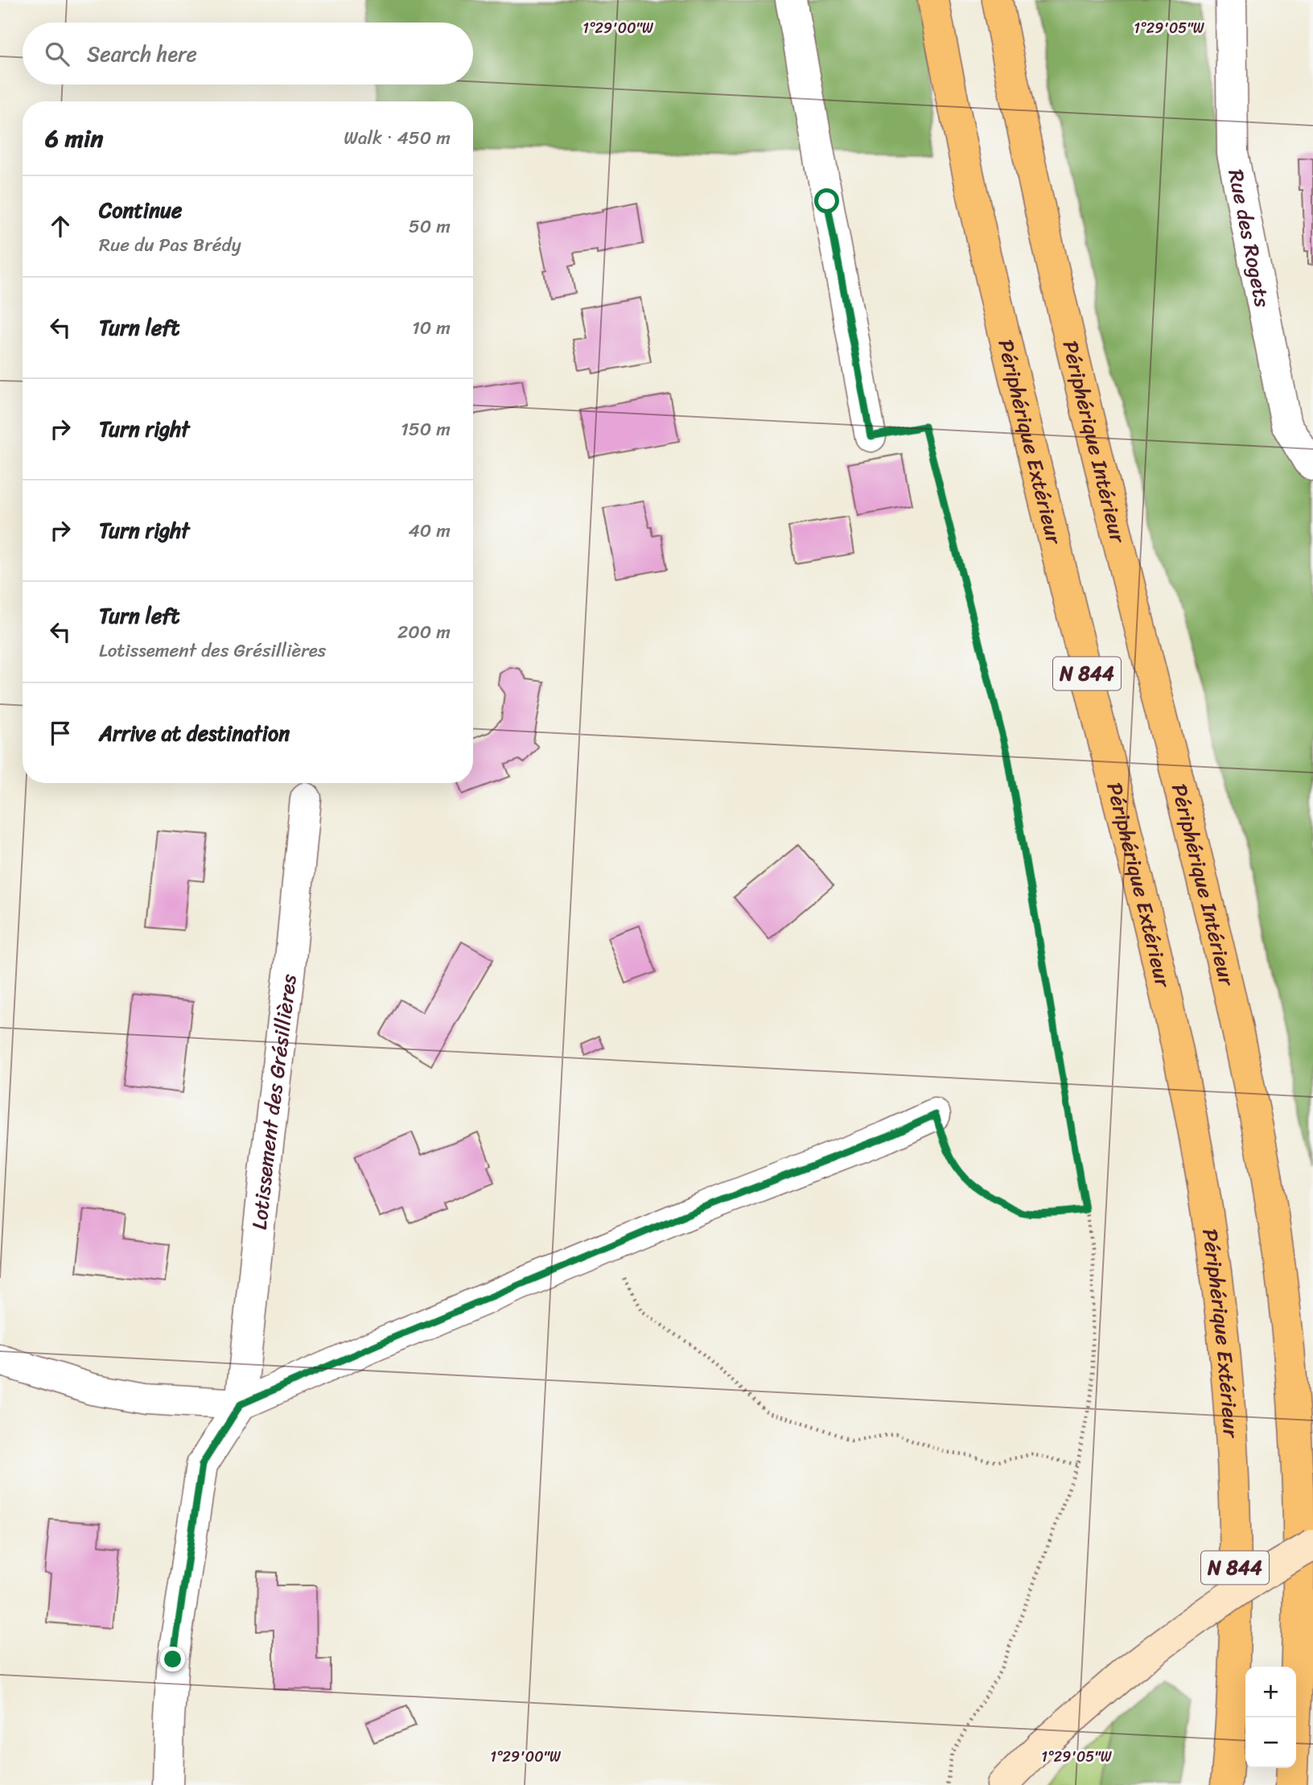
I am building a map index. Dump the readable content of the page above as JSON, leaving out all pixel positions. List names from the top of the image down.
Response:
{
  "streets": {
    "highway": ["Périphérique Extérieur", "Périphérique Intérieur", "N 844"],
    "street": ["Rue des Rogets", "Lotissement des Grésillières"]
  },
  "page": {
    "search": "Search here",
    "heading": ["6 min", "Walk · 450 m"],
    "list": [
      ["Continue", "Rue du Pas Brédy", "50 m"],
      ["Turn left", "10 m"],
      ["Turn right", "150 m"],
      ["Turn right", "40 m"],
      ["Turn left", "Lotissement des Grésillières", "200 m"],
      "Arrive at destination"
    ],
    "map_buttons": ["+", "−"]
  },
  "coordinates": ["1°29'00\"W", "1°29'05\"W"]
}
